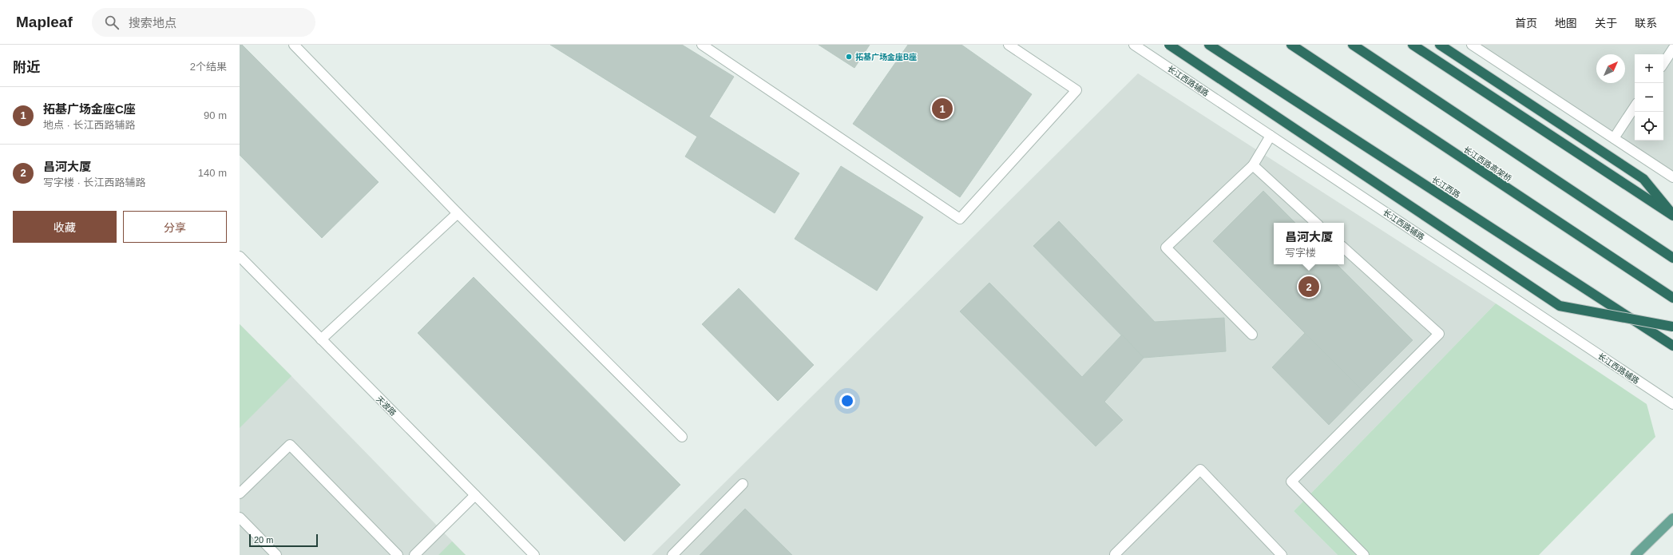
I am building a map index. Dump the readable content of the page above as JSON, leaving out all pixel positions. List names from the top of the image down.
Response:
{
  "streets": {
    "highway": ["长江西路高架桥", "长江西路"],
    "street": ["长江西路辅路", "天波路"]
  },
  "places": ["拓基广场金座B座"],
  "scale_bar": "20 m",
  "north": "top right",
  "page": {
    "header": "Mapleaf",
    "search": "搜索地点",
    "nav": [
      "首页",
      "地图",
      "关于",
      "联系"
    ],
    "heading": ["附近", "2个结果"],
    "map_buttons": ["+", "−"],
    "list": [
      {
        "mark": "1",
        "name": "拓基广场金座C座",
        "note": "地点 · 长江西路辅路",
        "value": "90 m"
      },
      {
        "mark": "2",
        "name": "昌河大厦",
        "note": "写字楼 · 长江西路辅路",
        "value": "140 m"
      }
    ],
    "pins": ["1", "2"],
    "buttons": ["收藏", "分享"],
    "popup": ["昌河大厦", "写字楼"],
    "scale": "20 m"
  }
}
